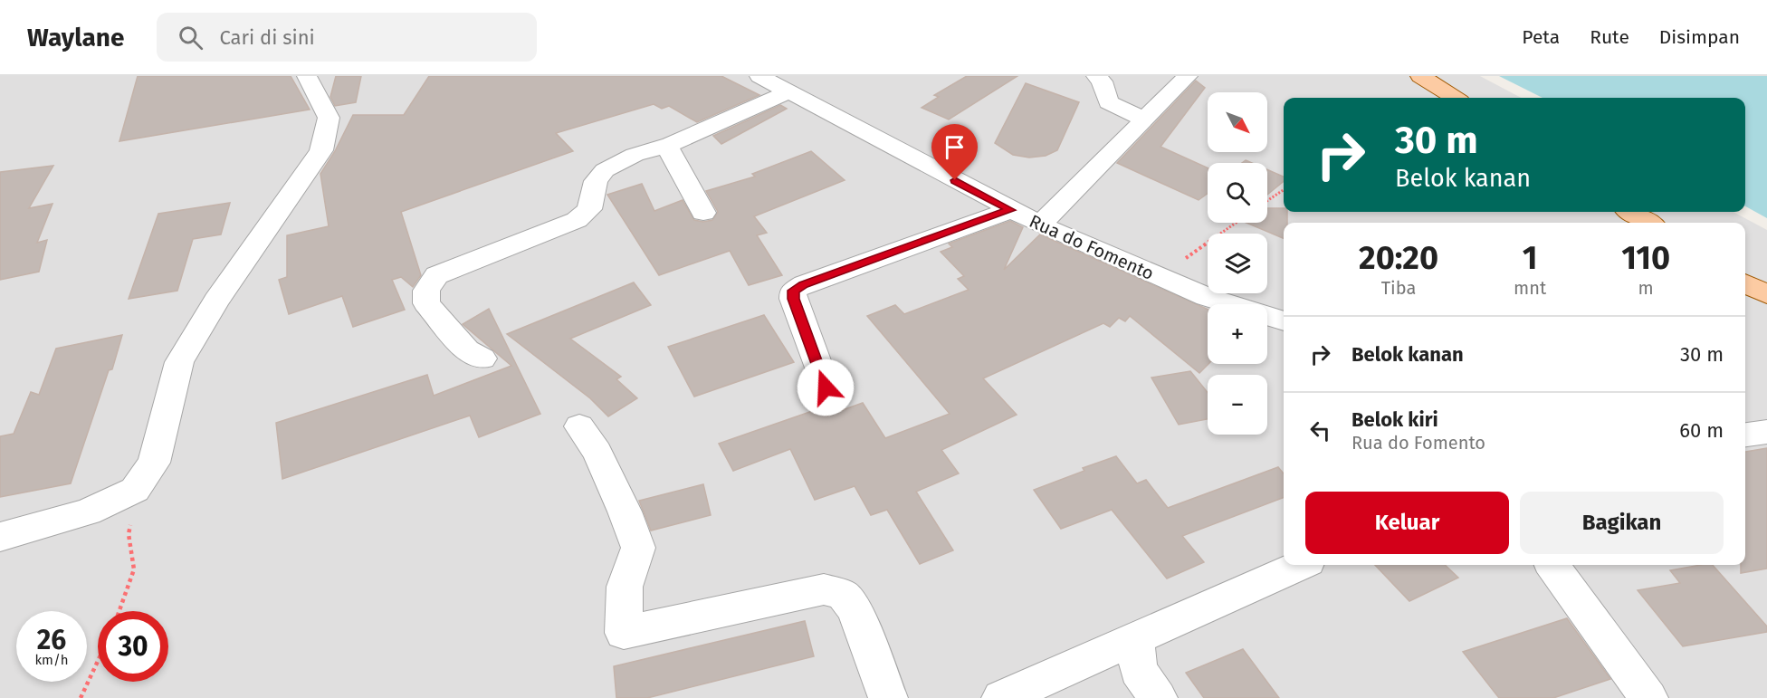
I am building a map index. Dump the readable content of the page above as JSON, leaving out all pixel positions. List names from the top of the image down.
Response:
{
  "streets": {
    "street": ["Rua do Fomento"]
  },
  "north": "bottom right",
  "page": {
    "header": "Waylane",
    "search": "Cari di sini",
    "nav": ["Peta", "Rute", "Disimpan"],
    "map_buttons": ["+", "−"],
    "turn": ["30 m", "Belok kanan"],
    "eta": [
      "20:20",
      "Tiba",
      "1",
      "mnt",
      "110",
      "m"
    ],
    "list": [
      {
        "name": "Belok kanan",
        "value": "30 m"
      },
      {
        "name": "Belok kiri",
        "note": "Rua do Fomento",
        "value": "60 m"
      }
    ],
    "buttons": ["Keluar", "Bagikan"],
    "speed": "26 km/h",
    "limit": "30"
  }
}
